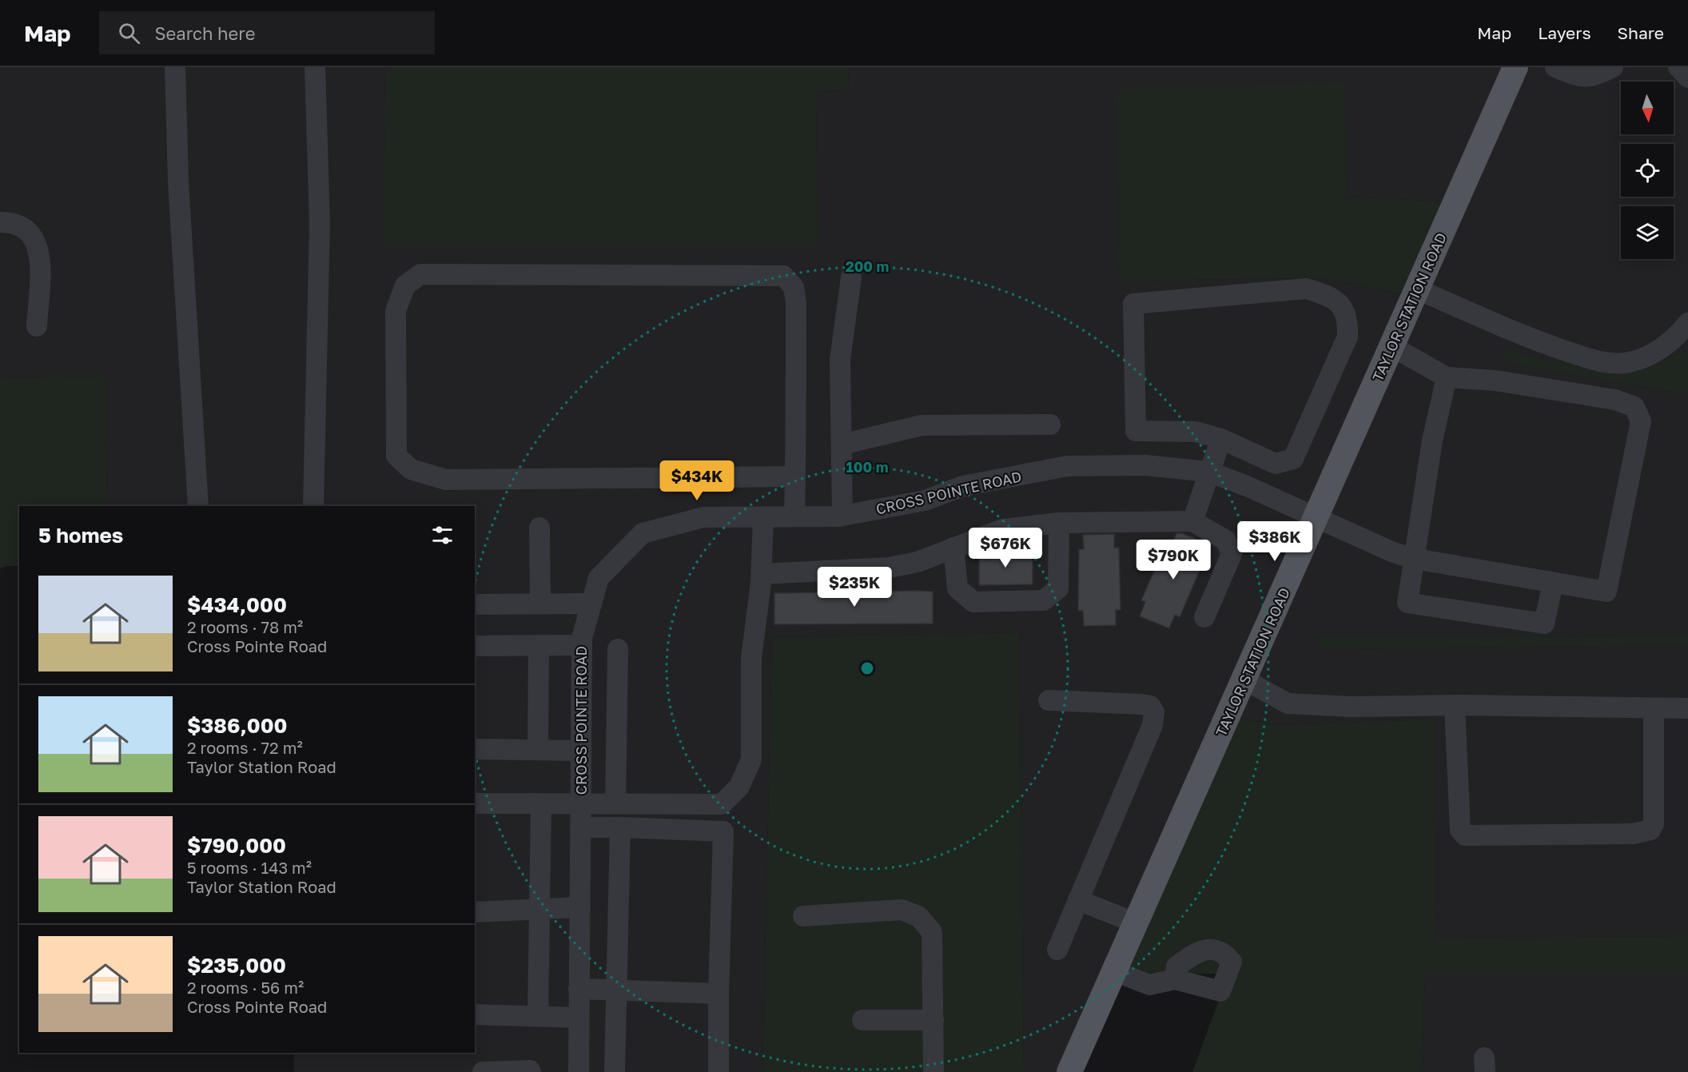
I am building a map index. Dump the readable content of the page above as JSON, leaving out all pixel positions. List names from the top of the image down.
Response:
{
  "streets": {
    "main road": ["TAYLOR STATION ROAD"],
    "street": ["CROSS POINTE ROAD"]
  },
  "crossings": [
    ["TAYLOR STATION ROAD", "CROSS POINTE ROAD"]
  ],
  "north": "bottom",
  "page": {
    "header": "Map",
    "search": "Search here",
    "nav": ["Map", "Layers", "Share"],
    "price": [
      "$434K",
      "$386K",
      "$676K",
      "$790K",
      "$235K"
    ],
    "heading": "5 homes",
    "list": [
      {
        "name": "$434,000",
        "note": "2 rooms · 78 m² · Cross Pointe Road"
      },
      {
        "name": "$386,000",
        "note": "2 rooms · 72 m² · Taylor Station Road"
      },
      {
        "name": "$790,000",
        "note": "5 rooms · 143 m² · Taylor Station Road"
      },
      {
        "name": "$235,000",
        "note": "2 rooms · 56 m² · Cross Pointe Road"
      }
    ]
  },
  "rings": ["200 m", "100 m"]
}
